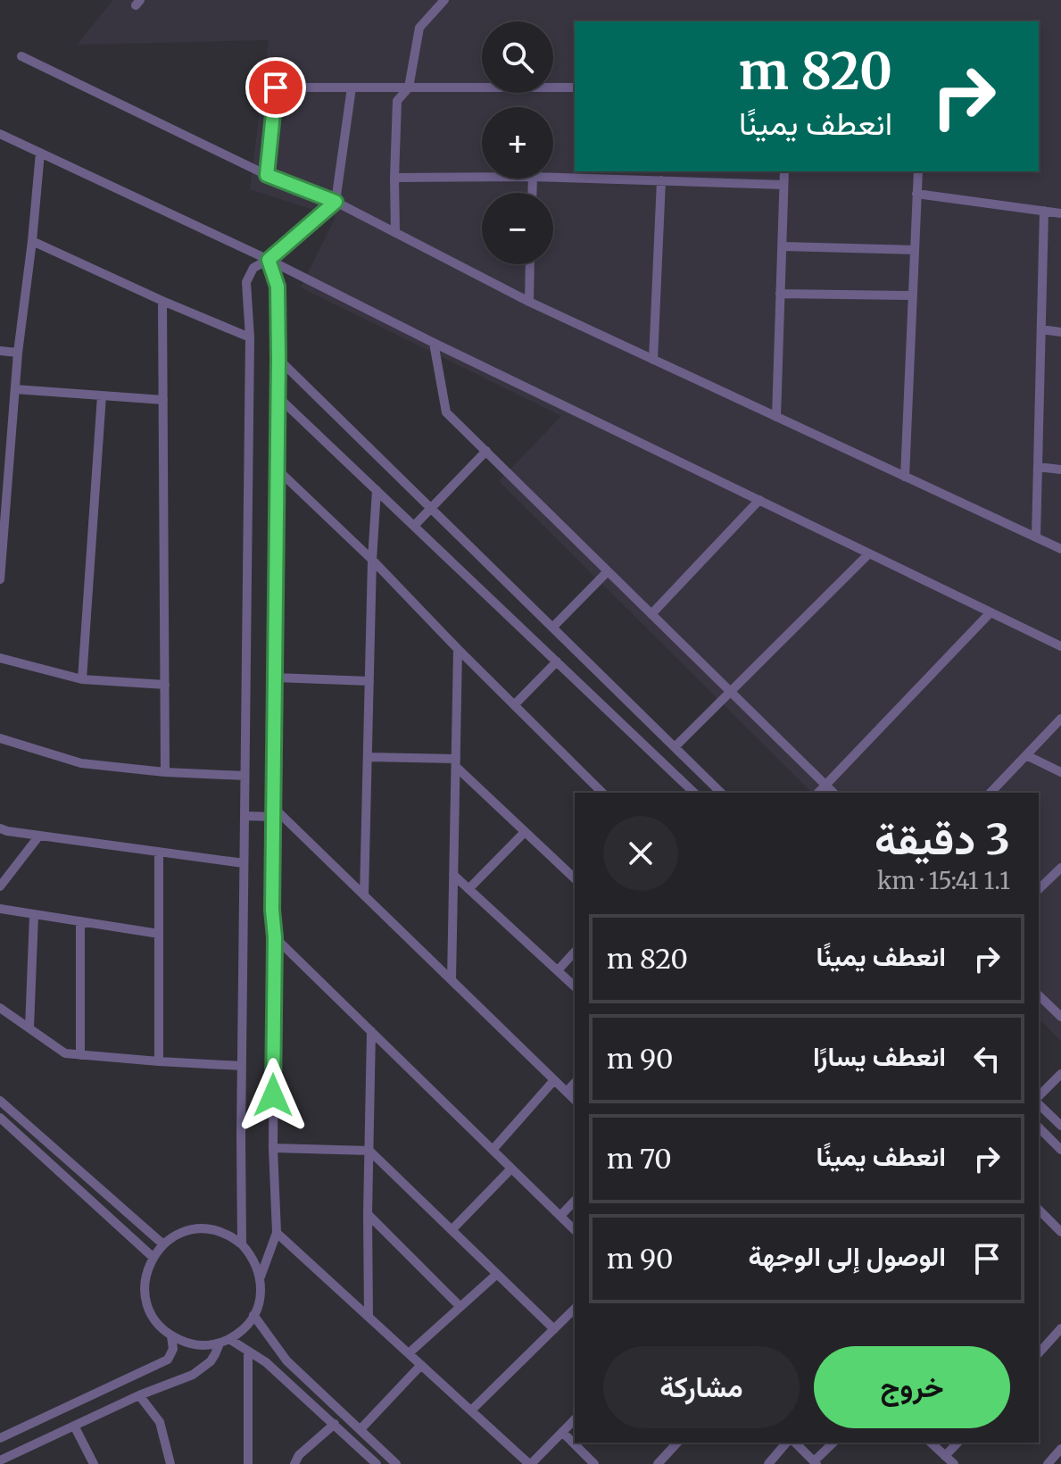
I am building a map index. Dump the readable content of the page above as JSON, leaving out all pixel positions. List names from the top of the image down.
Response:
{
  "page": {
    "map_buttons": ["+", "−"],
    "turn": ["820 m", "انعطف يمينًا"],
    "heading": ["3 دقيقة", "1.1 km · 15:41"],
    "list": [
      {
        "name": "انعطف يمينًا",
        "value": "820 m"
      },
      {
        "name": "انعطف يسارًا",
        "value": "90 m"
      },
      {
        "name": "انعطف يمينًا",
        "value": "70 m"
      },
      {
        "name": "الوصول إلى الوجهة",
        "value": "90 m"
      }
    ],
    "buttons": ["خروج", "مشاركة"]
  }
}
